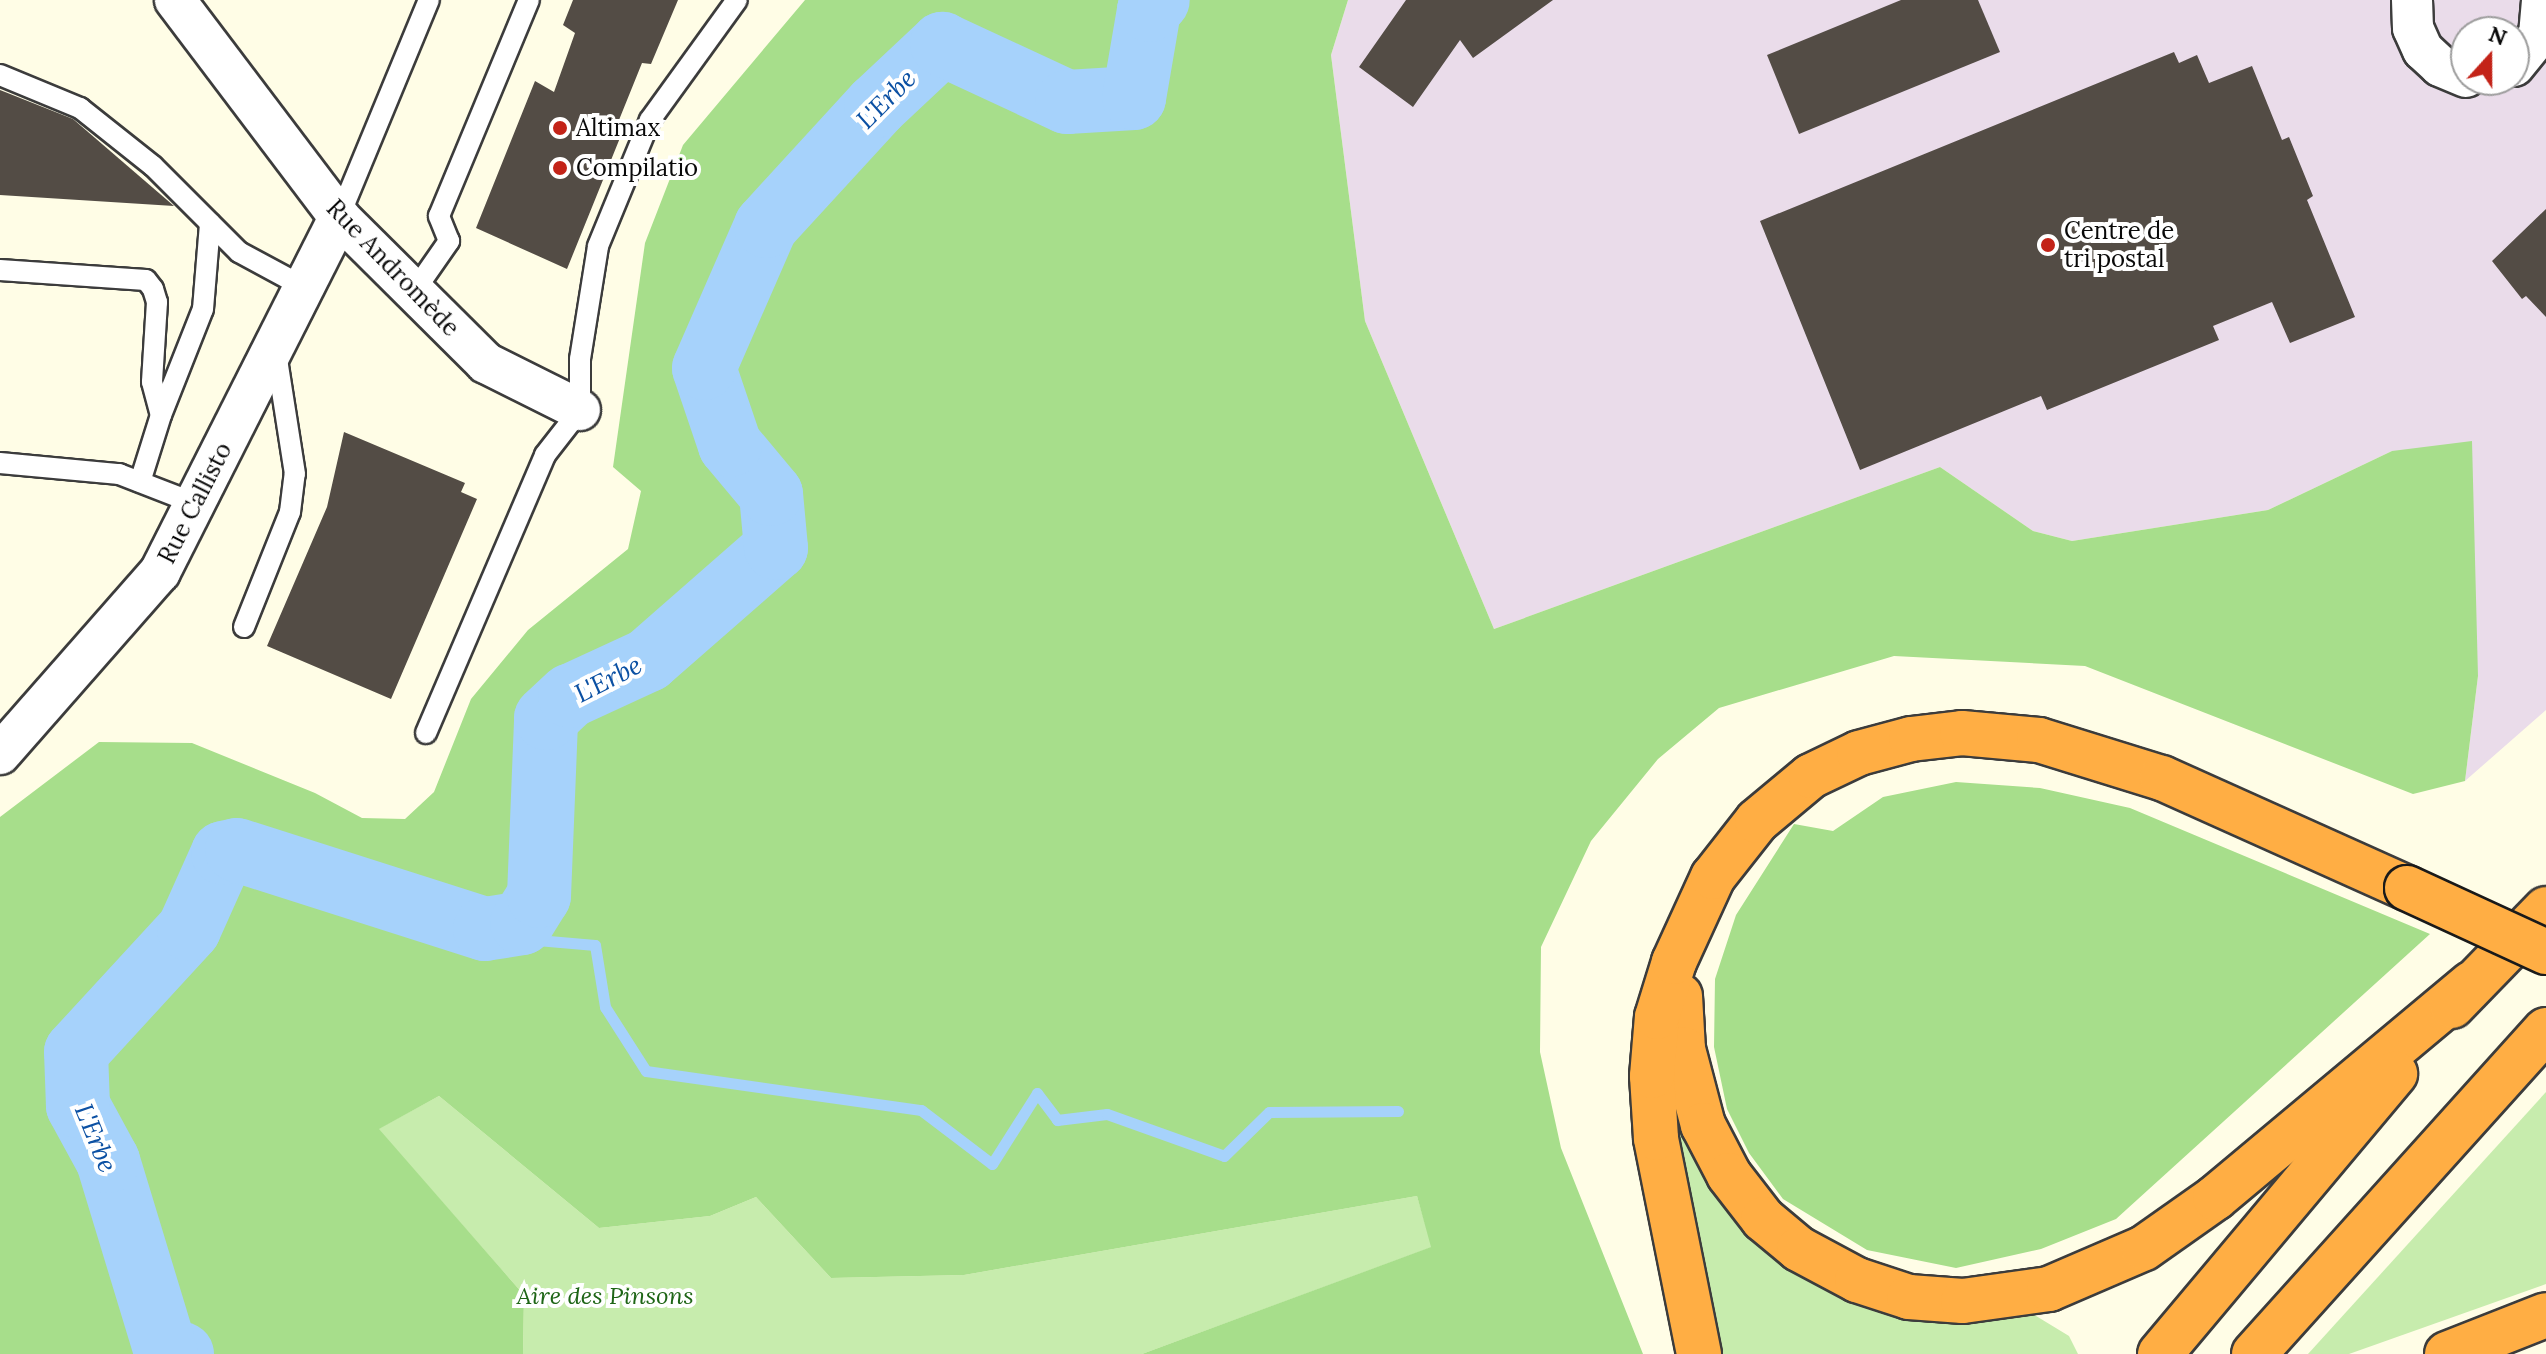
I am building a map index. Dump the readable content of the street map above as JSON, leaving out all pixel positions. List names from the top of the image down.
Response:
{
  "streets": {
    "street": ["Rue Andromède", "Rue Callisto"]
  },
  "crossings": [
    ["Rue Andromède", "Rue Callisto"]
  ],
  "water": ["L'Erbe"],
  "parks": ["Aire des Pinsons"],
  "places": ["Altimax", "Compilatio", "Centre de tri postal"],
  "north": "top"
}
